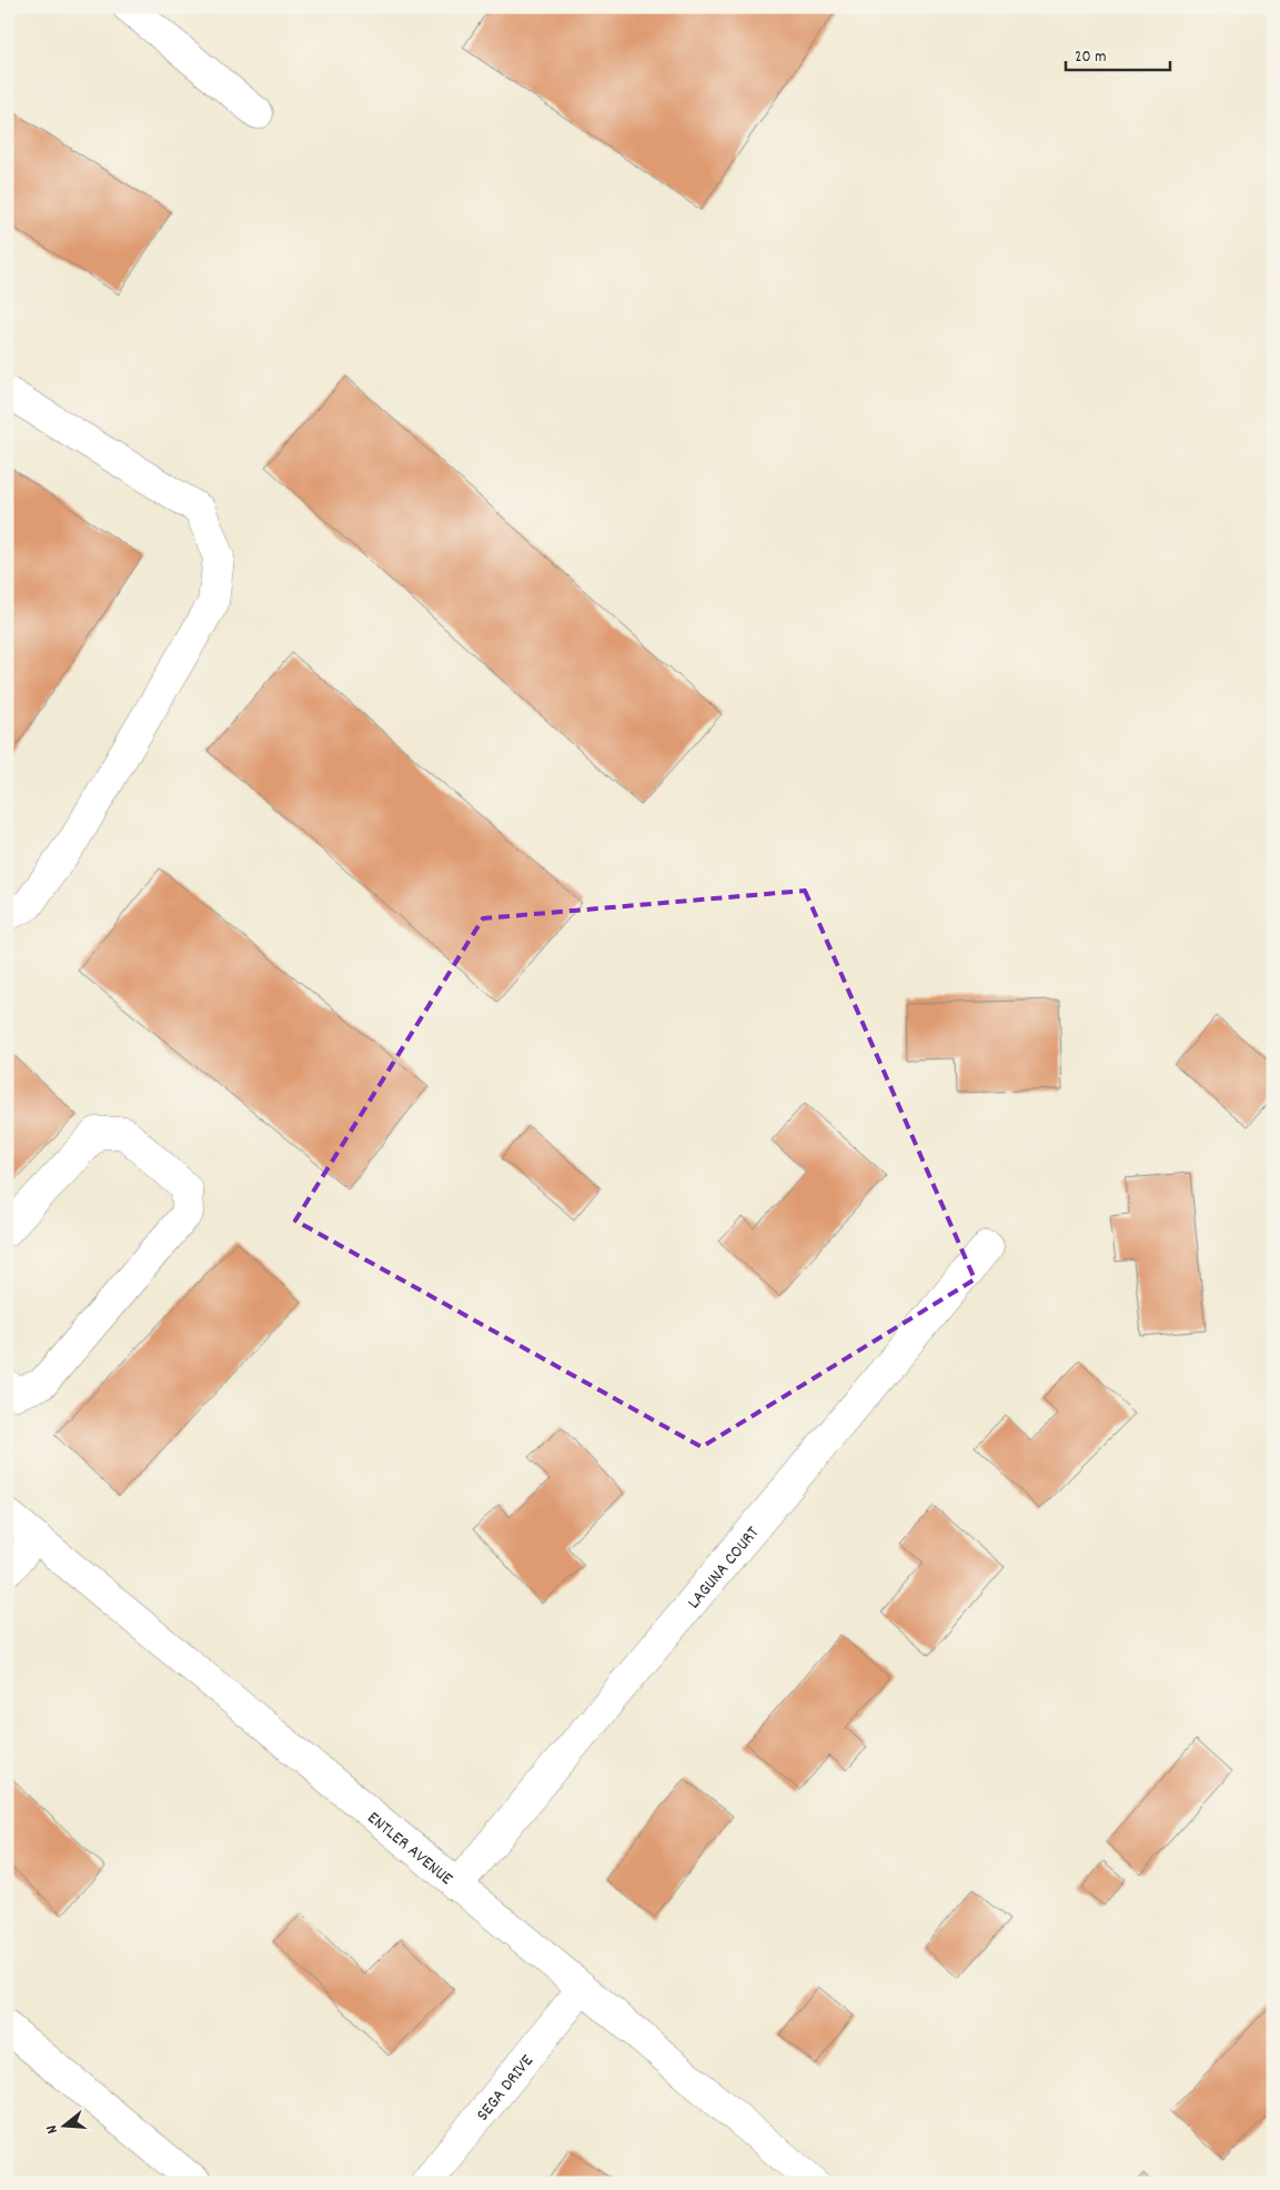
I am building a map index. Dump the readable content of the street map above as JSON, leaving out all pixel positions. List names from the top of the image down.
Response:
{
  "streets": {
    "street": ["LAGUNA COURT", "ENTLER AVENUE", "SEGA DRIVE"]
  },
  "crossings": [
    ["LAGUNA COURT", "ENTLER AVENUE"],
    ["ENTLER AVENUE", "SEGA DRIVE"]
  ],
  "scale_bar": "20 m",
  "north": "left"
}
